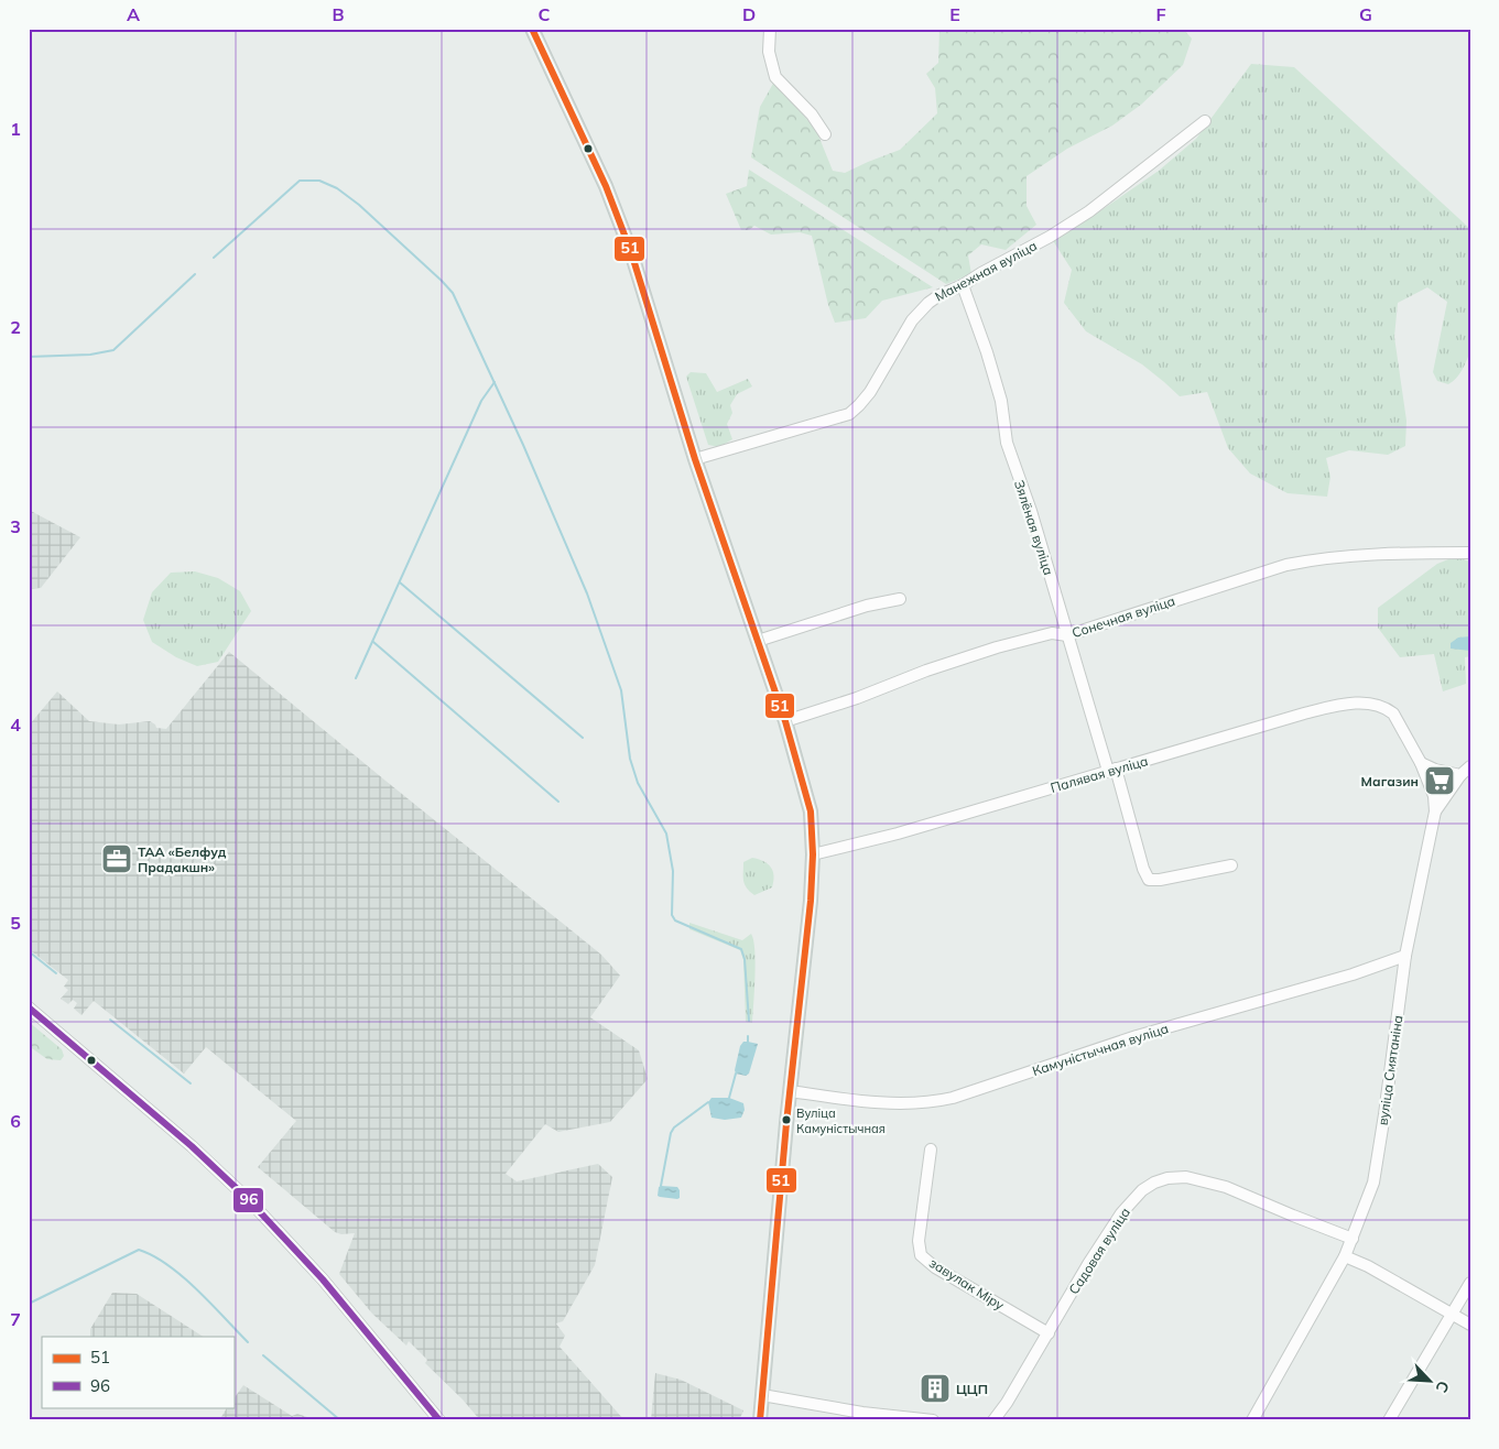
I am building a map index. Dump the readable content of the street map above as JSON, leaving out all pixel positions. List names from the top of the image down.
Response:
{
  "streets": {
    "street": [
      "Манежная вуліца",
      "Зялёная вуліца",
      "Сонечная вуліца",
      "Палявая вуліца",
      "Камуністычная вуліца",
      "вуліца Смятаніна",
      "Садовая вуліца",
      "завулак Міру"
    ]
  },
  "crossings": [
    ["Манежная вуліца", "Зялёная вуліца"],
    ["Зялёная вуліца", "Сонечная вуліца"],
    ["Зялёная вуліца", "Палявая вуліца"],
    ["Палявая вуліца", "вуліца Смятаніна"],
    ["Камуністычная вуліца", "вуліца Смятаніна"],
    ["вуліца Смятаніна", "Садовая вуліца"],
    ["Садовая вуліца", "завулак Міру"]
  ],
  "places": {
    "supermarket": ["Магазин"],
    "office": ["ТАА «Белфуд Прадакшн»"],
    "other": ["Вуліца Камуністычная"],
    "building": ["ЦЦП"]
  },
  "lines": ["transit line 51", "transit line 96"],
  "legend": ["51", "96"],
  "north": "bottom right",
  "grid": {
    "columns": [
      "A",
      "B",
      "C",
      "D",
      "E",
      "F",
      "G"
    ],
    "rows": [
      "1",
      "2",
      "3",
      "4",
      "5",
      "6",
      "7"
    ]
  }
}
